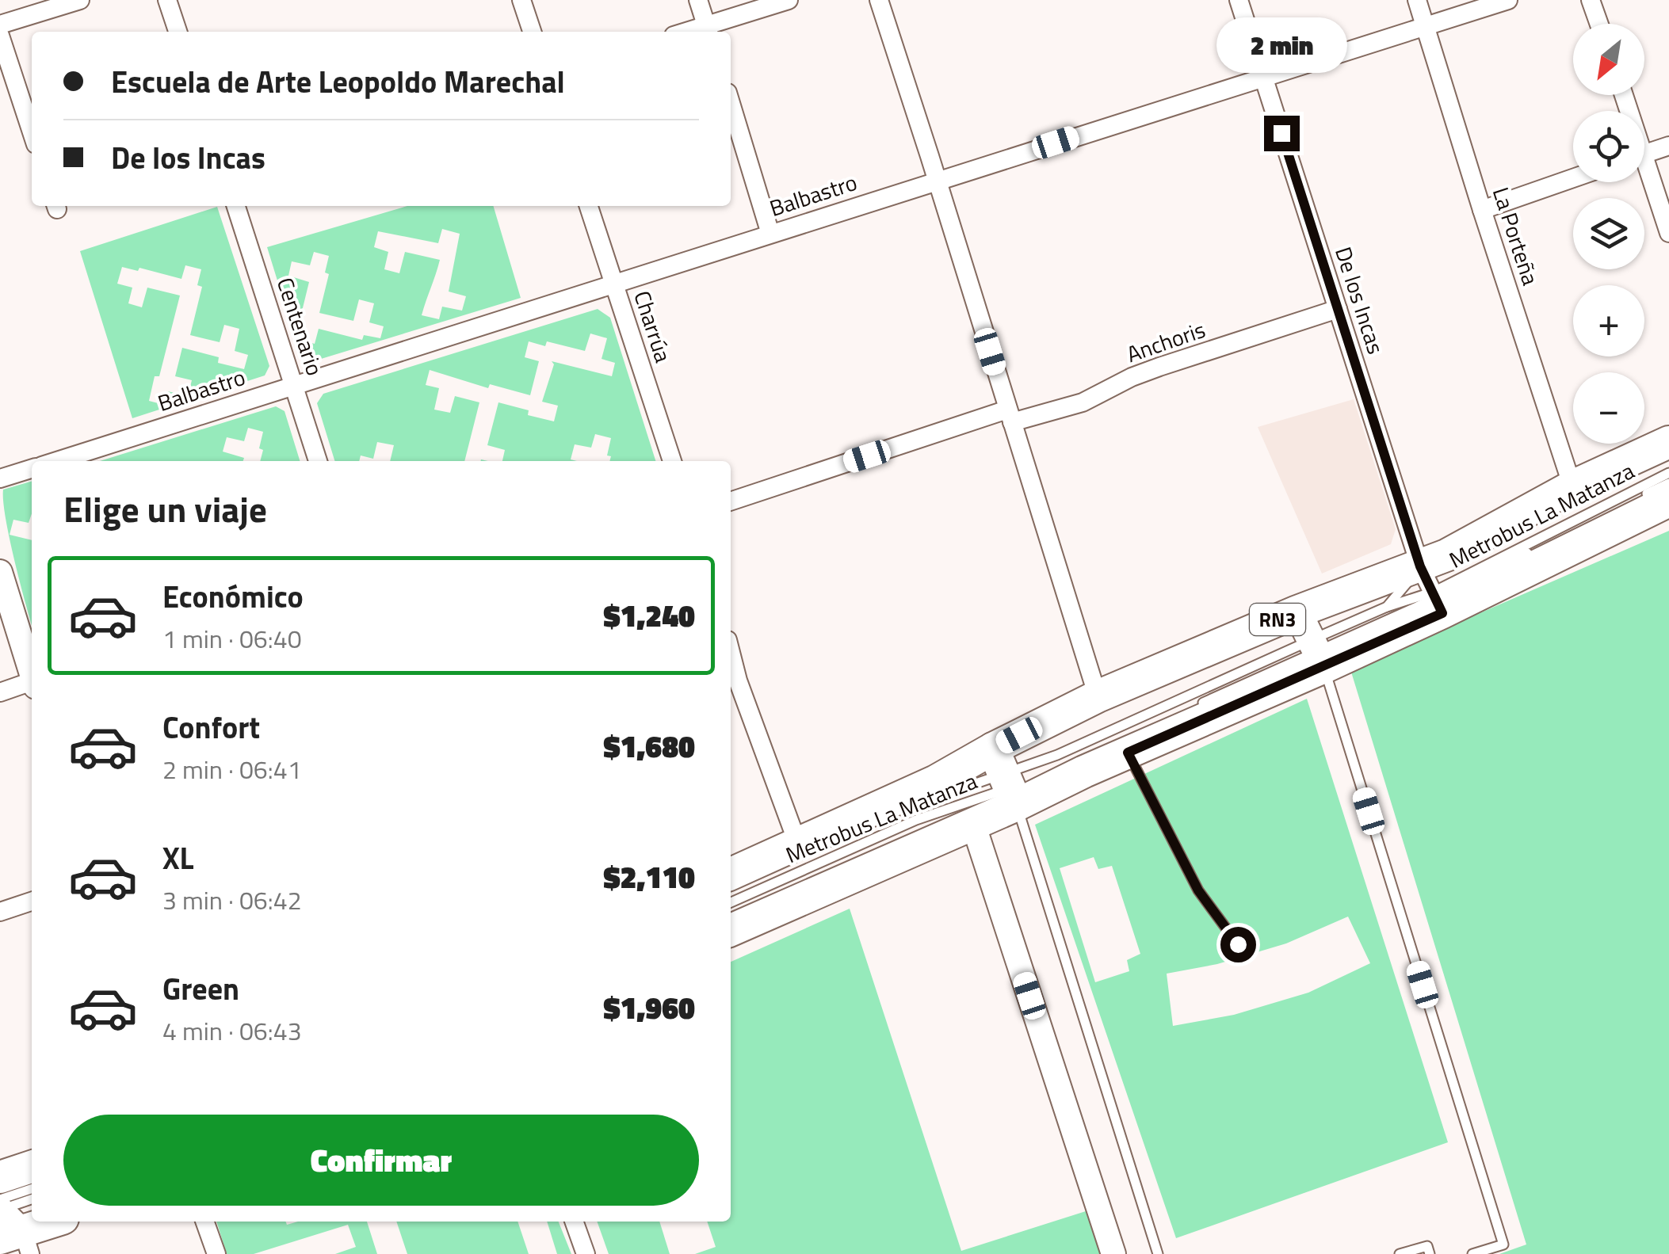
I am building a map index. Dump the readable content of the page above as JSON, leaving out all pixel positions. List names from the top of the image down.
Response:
{
  "streets": {
    "highway": ["RN3"],
    "street": [
      "Balbastro",
      "La Porteña",
      "De los Incas",
      "Centenario",
      "Charrúa",
      "Anchoris"
    ],
    "lane": ["Metrobus La Matanza"]
  },
  "crossings": [
    ["Balbastro", "La Porteña"],
    ["Balbastro", "De los Incas"],
    ["Balbastro", "Centenario"],
    ["Balbastro", "Charrúa"],
    ["La Porteña", "RN3"],
    ["De los Incas", "Anchoris"],
    ["De los Incas", "Metrobus La Matanza"],
    ["De los Incas", "RN3"],
    ["Metrobus La Matanza", "RN3"]
  ],
  "north": "bottom left",
  "page": {
    "bubble": "2 min",
    "map_buttons": ["+", "−"],
    "banner": ["Escuela de Arte Leopoldo Marechal", "De los Incas"],
    "heading": "Elige un viaje",
    "list": [
      {
        "name": "Económico",
        "note": "1 min · 06:40",
        "value": "$1,240"
      },
      {
        "name": "Confort",
        "note": "2 min · 06:41",
        "value": "$1,680"
      },
      {
        "name": "XL",
        "note": "3 min · 06:42",
        "value": "$2,110"
      },
      {
        "name": "Green",
        "note": "4 min · 06:43",
        "value": "$1,960"
      }
    ],
    "buttons": "Confirmar"
  }
}
